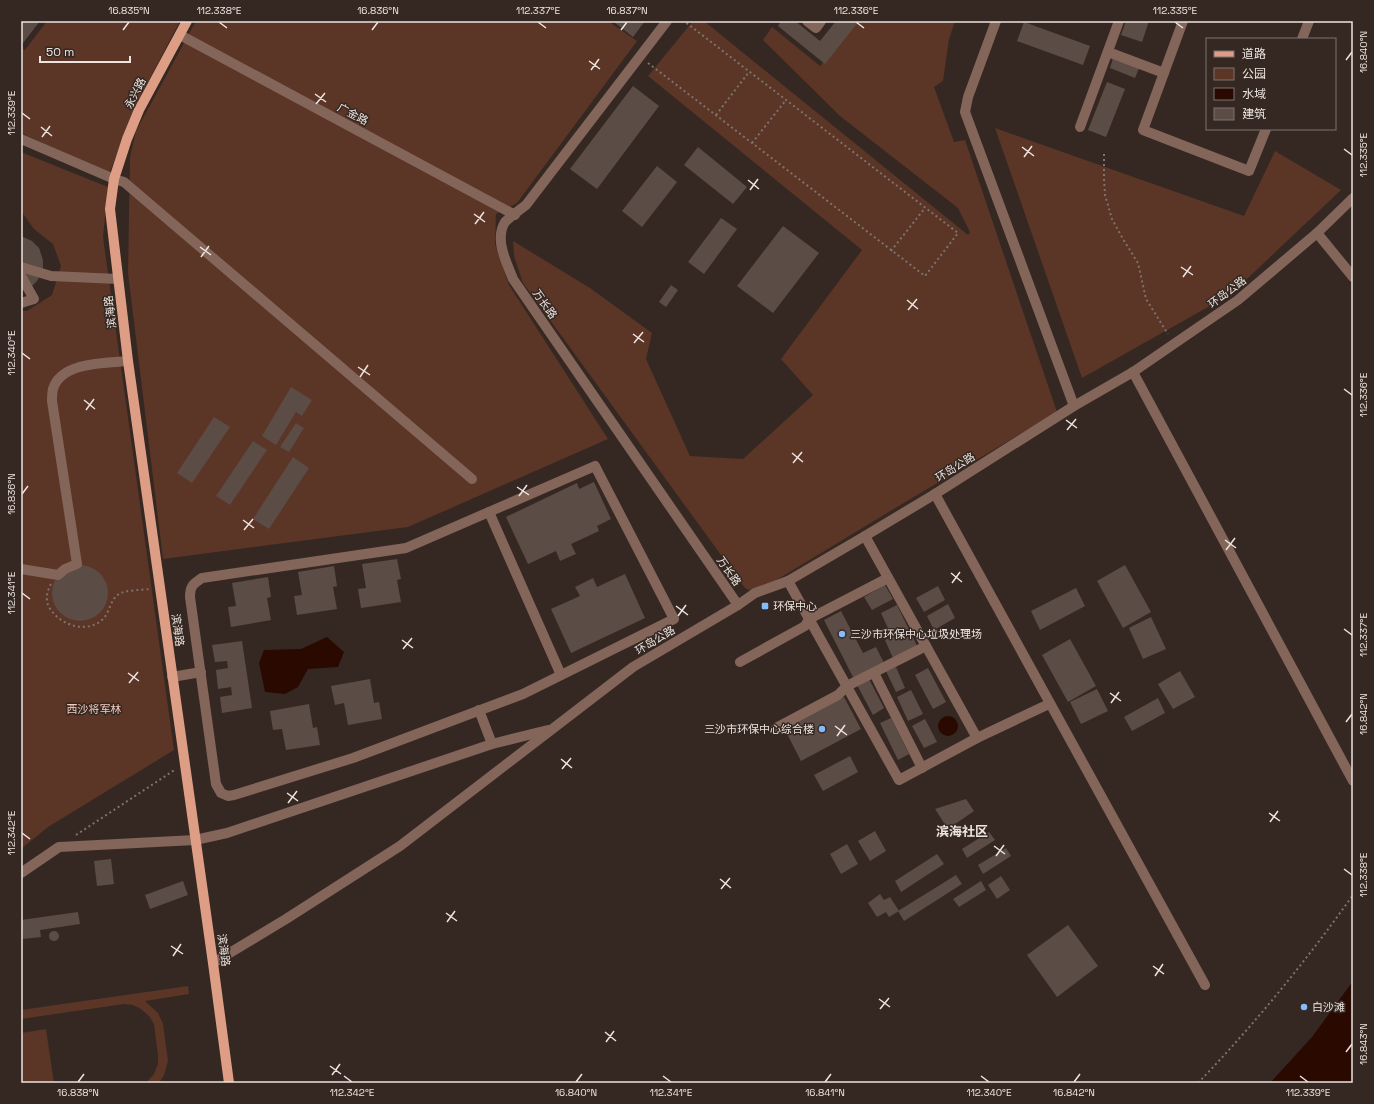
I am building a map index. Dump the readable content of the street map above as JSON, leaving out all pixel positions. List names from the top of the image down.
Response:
{
  "streets": {
    "main road": ["永兴路", "滨海路"],
    "street": ["广金路", "环岛公路", "万长路"]
  },
  "crossings": [
    ["永兴路", "广金路"],
    ["永兴路", "滨海路"],
    ["广金路", "万长路"],
    ["环岛公路", "万长路"],
    ["环岛公路", "滨海路"]
  ],
  "districts": ["滨海社区"],
  "parks": ["西沙将军林"],
  "places": {
    "transit": ["环保中心"],
    "other": ["三沙市环保中心垃圾处理场", "三沙市环保中心综合楼", "白沙滩"]
  },
  "legend": [
    "道路",
    "公园",
    "水域",
    "建筑"
  ],
  "scale_bar": "50 m",
  "coordinates": [
    "16.835°N",
    "112.338°E",
    "16.836°N",
    "112.337°E",
    "16.837°N",
    "112.336°E",
    "112.335°E",
    "16.840°N",
    "112.339°E",
    "112.340°E",
    "112.341°E",
    "16.842°N",
    "112.342°E",
    "16.843°N",
    "16.838°N",
    "16.841°N"
  ]
}
